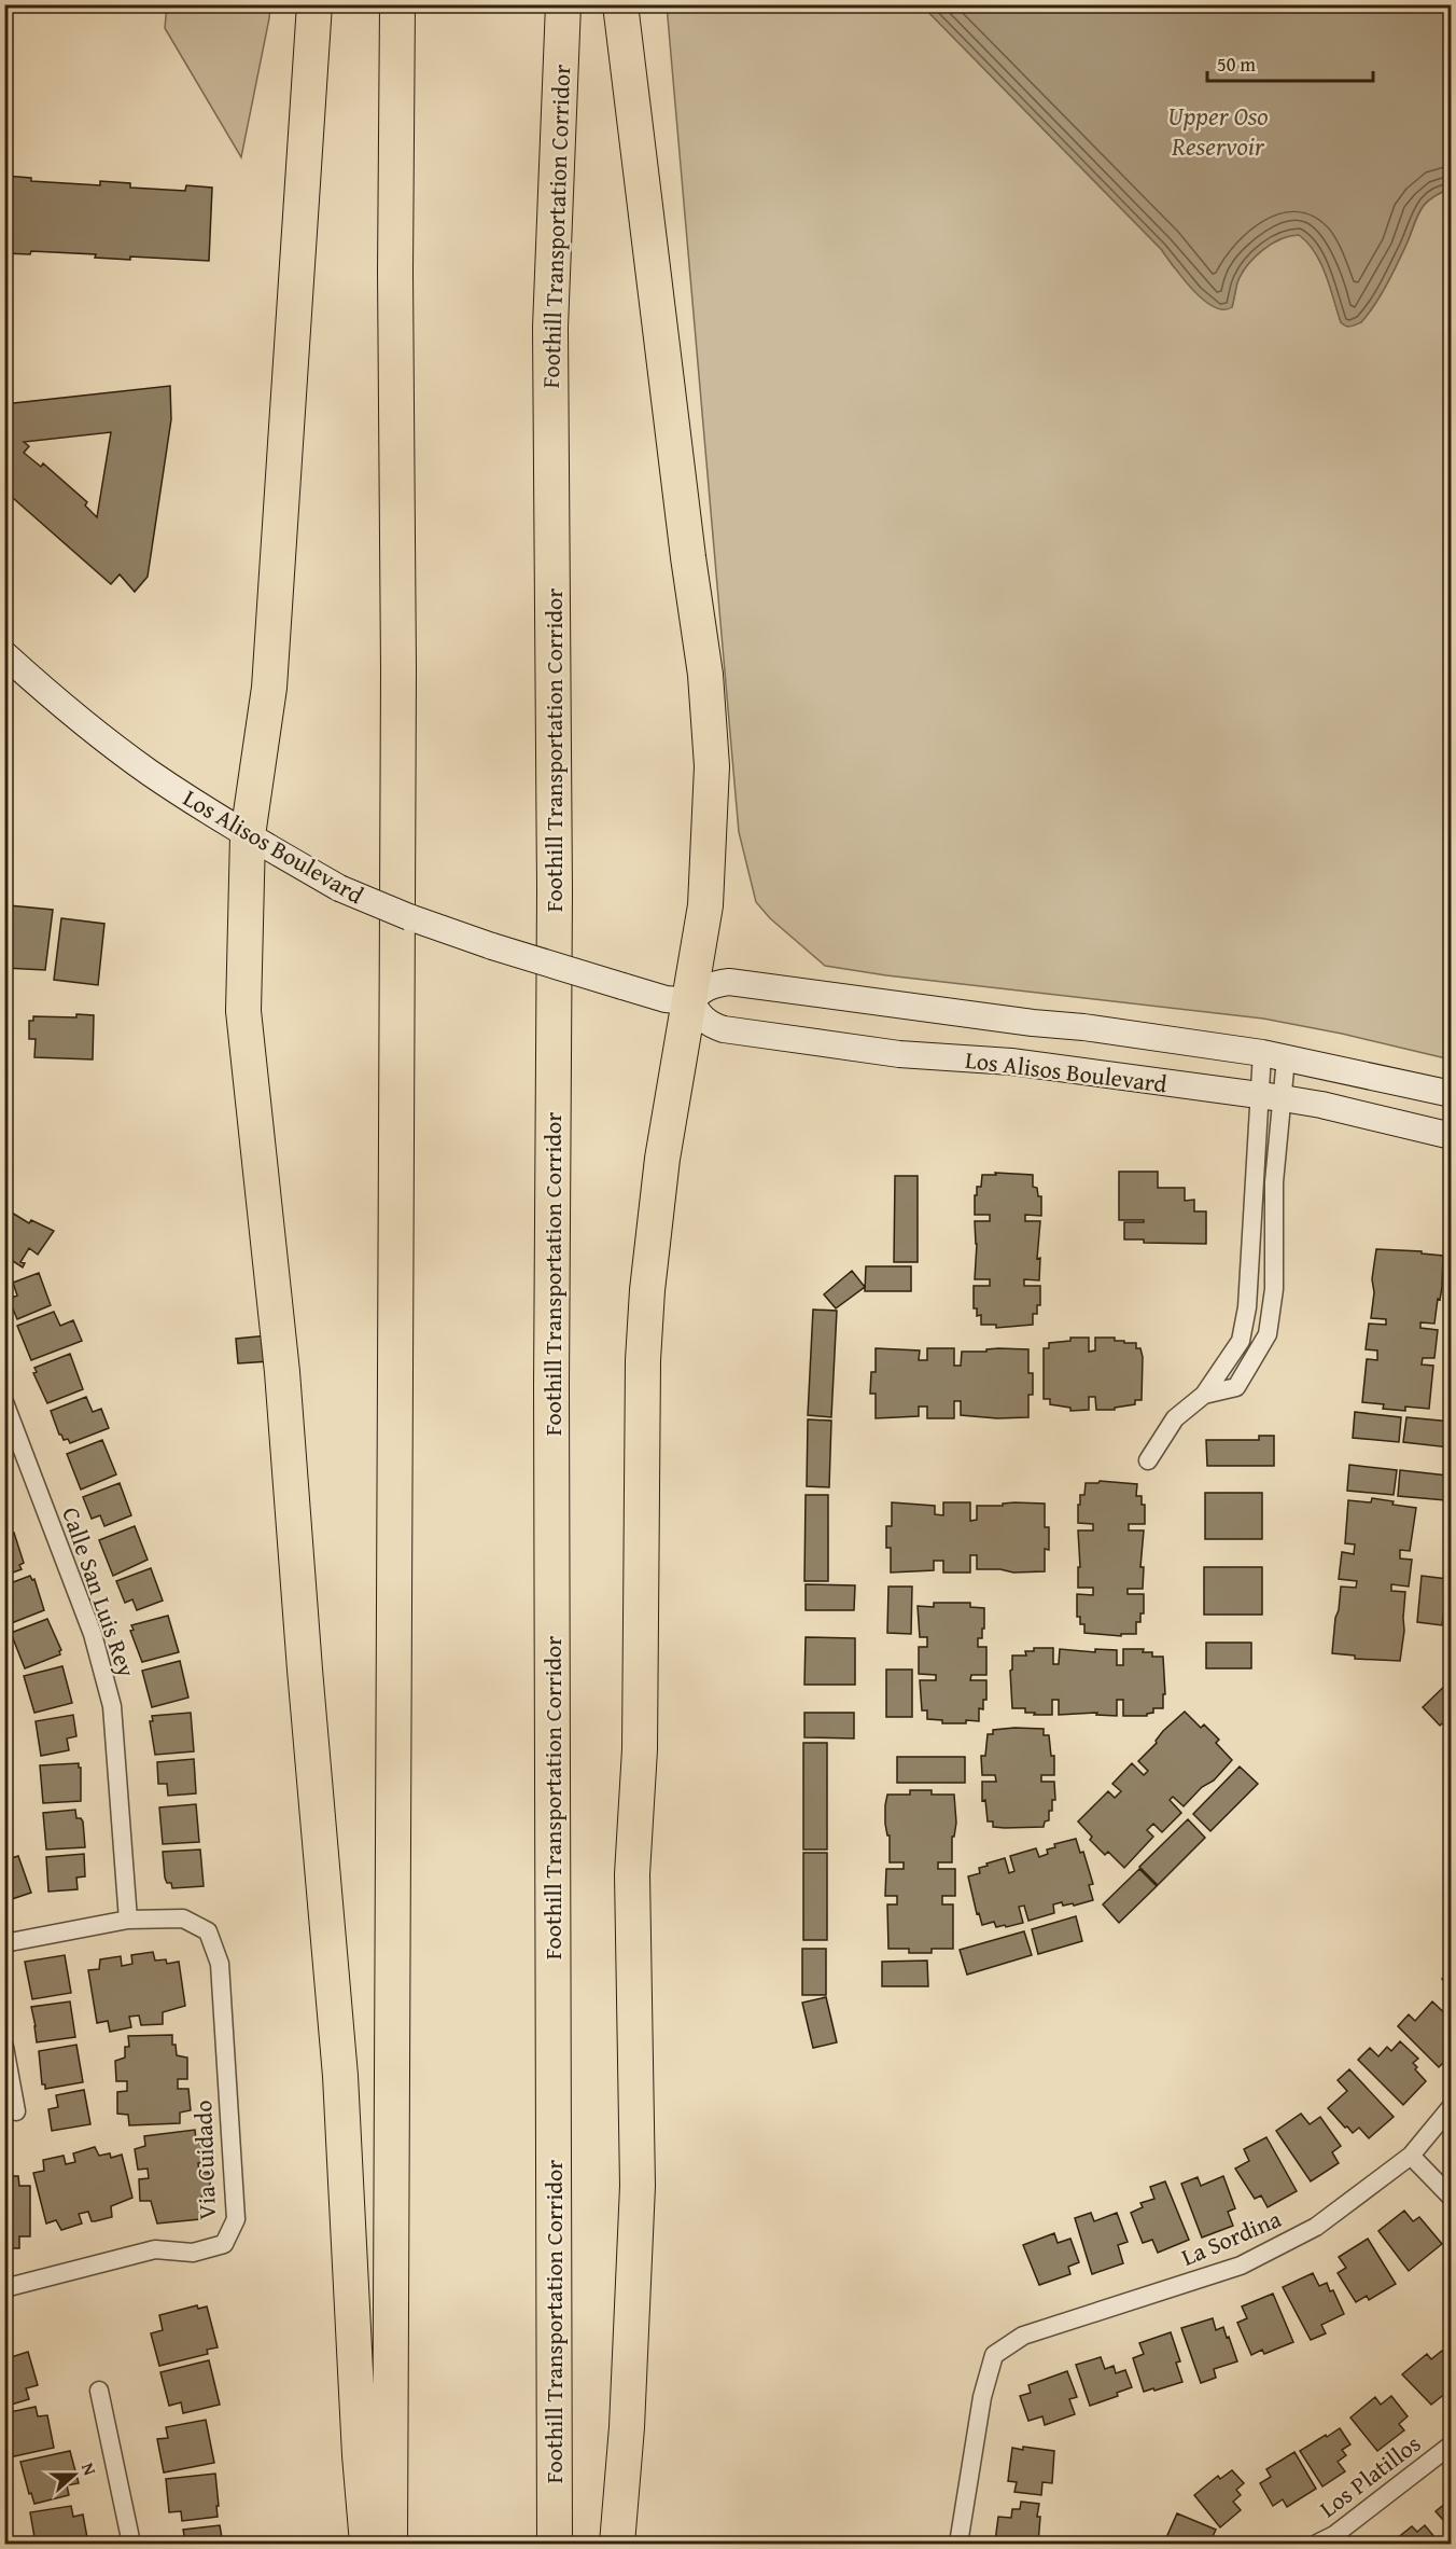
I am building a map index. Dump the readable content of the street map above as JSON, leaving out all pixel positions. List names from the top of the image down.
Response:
{
  "streets": {
    "highway": ["Foothill Transportation Corridor"],
    "main road": ["Los Alisos Boulevard"],
    "street": [
      "Calle San Luis Rey",
      "Via Cuidado",
      "La Sordina",
      "Los Platillos"
    ]
  },
  "crossings": [
    ["Calle San Luis Rey", "Via Cuidado"]
  ],
  "water": ["Upper Oso Reservoir"],
  "scale_bar": "50 m",
  "north": "right"
}
